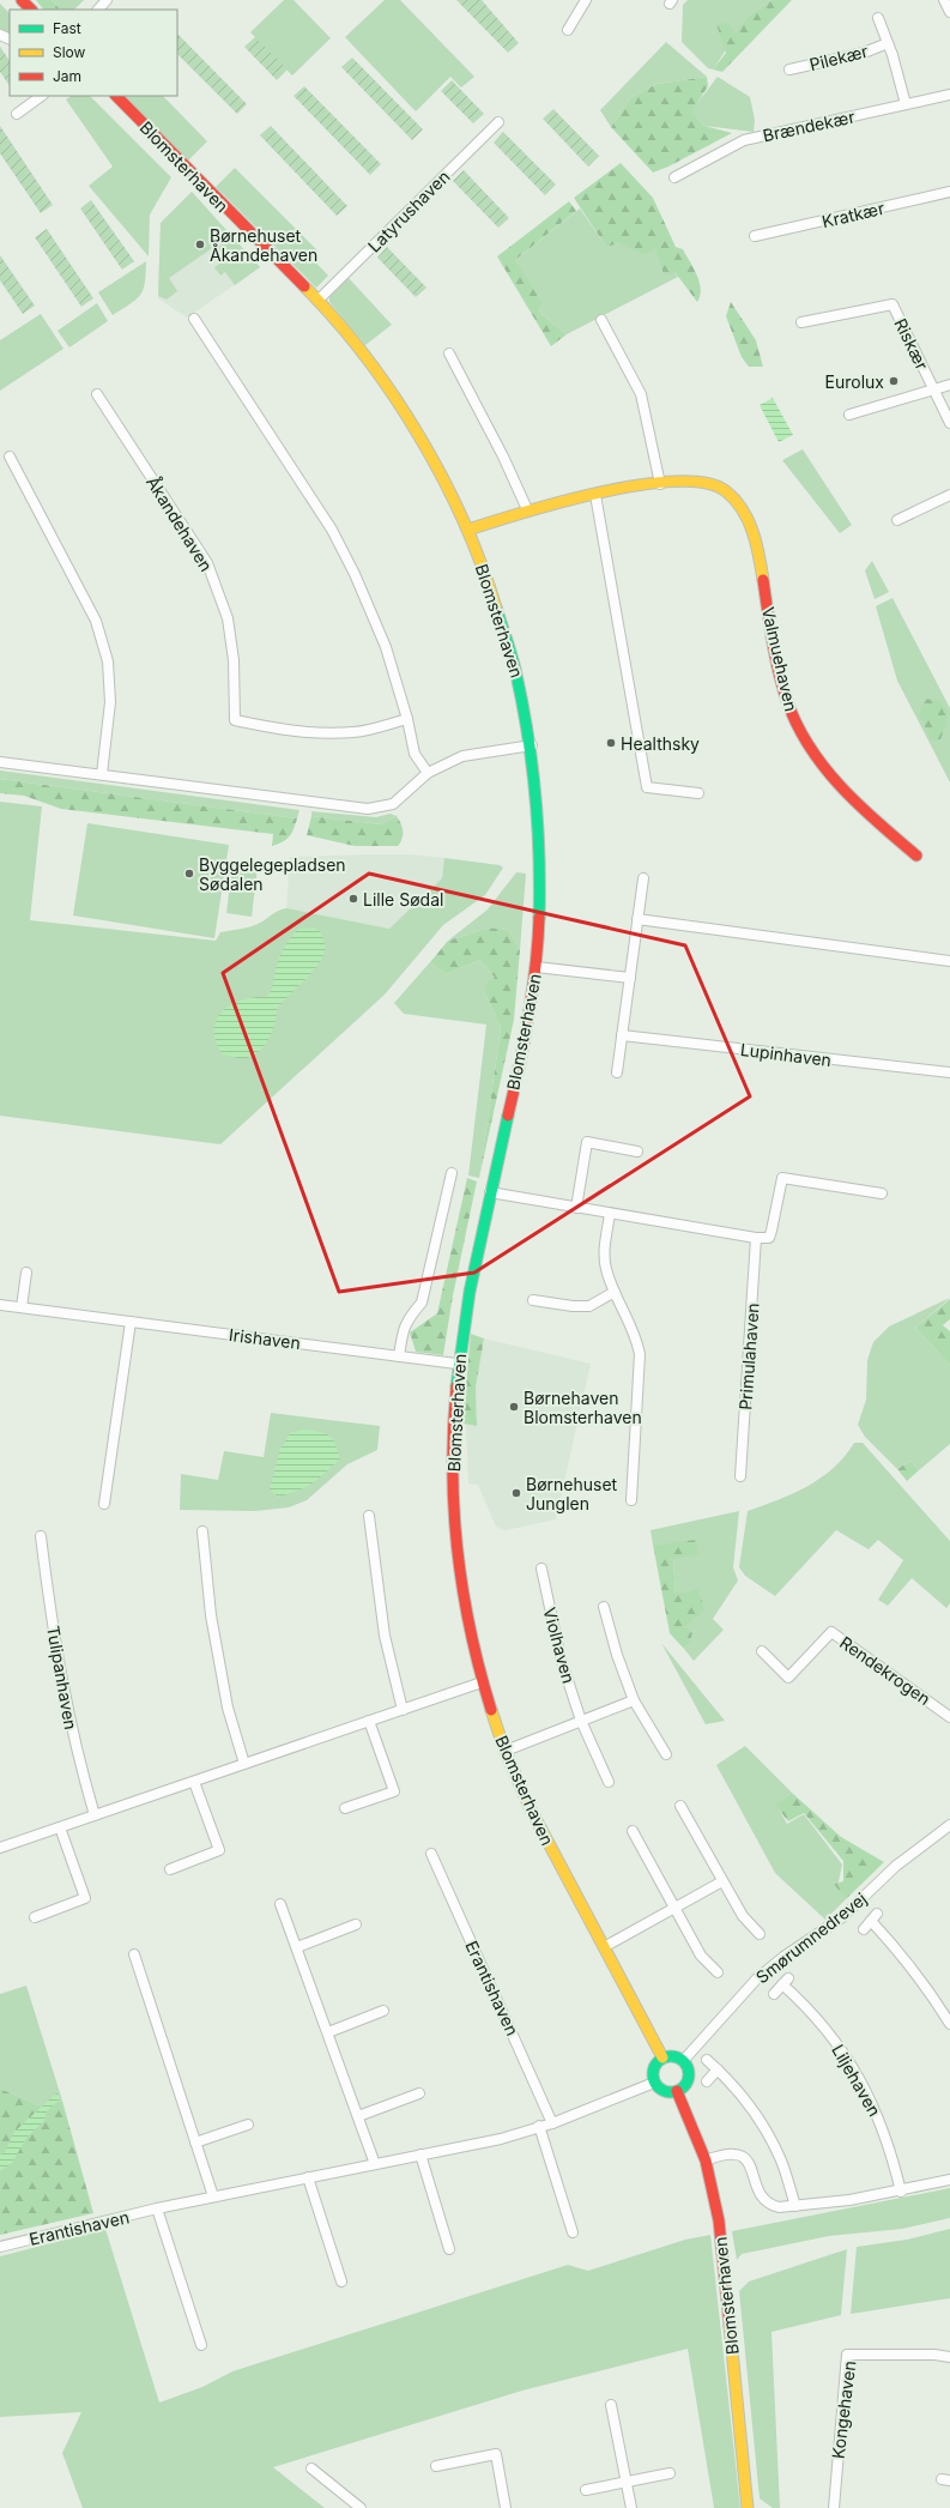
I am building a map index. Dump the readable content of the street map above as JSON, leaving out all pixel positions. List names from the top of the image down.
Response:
{
  "streets": {
    "street": [
      "Pilekær",
      "Brændekær",
      "Blomsterhaven",
      "Latyrushaven",
      "Kratkær",
      "Riskær",
      "Åkandehaven",
      "Valmuehaven",
      "Lupinhaven",
      "Irishaven",
      "Primulahaven",
      "Violhaven",
      "Rendekrogen",
      "Tulipanhaven",
      "Smørumnedrevej",
      "Erantishaven",
      "Liljehaven",
      "Kongehaven"
    ]
  },
  "crossings": [
    ["Pilekær", "Brændekær"],
    ["Blomsterhaven", "Latyrushaven"],
    ["Blomsterhaven", "Valmuehaven"],
    ["Blomsterhaven", "Irishaven"],
    ["Blomsterhaven", "Smørumnedrevej"],
    ["Blomsterhaven", "Erantishaven"],
    ["Smørumnedrevej", "Erantishaven"]
  ],
  "places": [
    "Børnehuset Åkandehaven",
    "Eurolux",
    "Healthsky",
    "Byggelegepladsen Sødalen",
    "Lille Sødal",
    "Børnehaven Blomsterhaven",
    "Børnehuset Junglen"
  ],
  "legend": ["Fast", "Slow", "Jam"]
}
